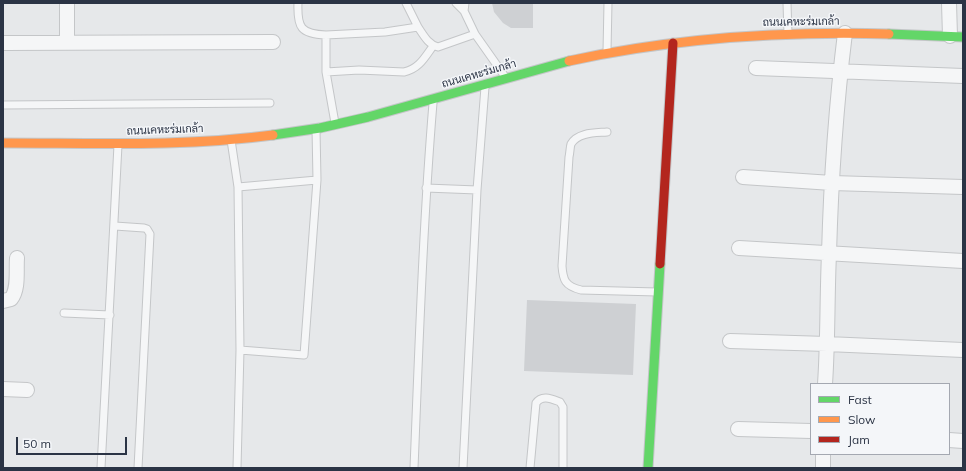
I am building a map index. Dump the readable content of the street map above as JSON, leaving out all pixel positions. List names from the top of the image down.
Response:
{
  "streets": {
    "street": ["ถนนเคหะร่มเกล้า"]
  },
  "legend": ["Fast", "Slow", "Jam"],
  "scale_bar": "50 m"
}
